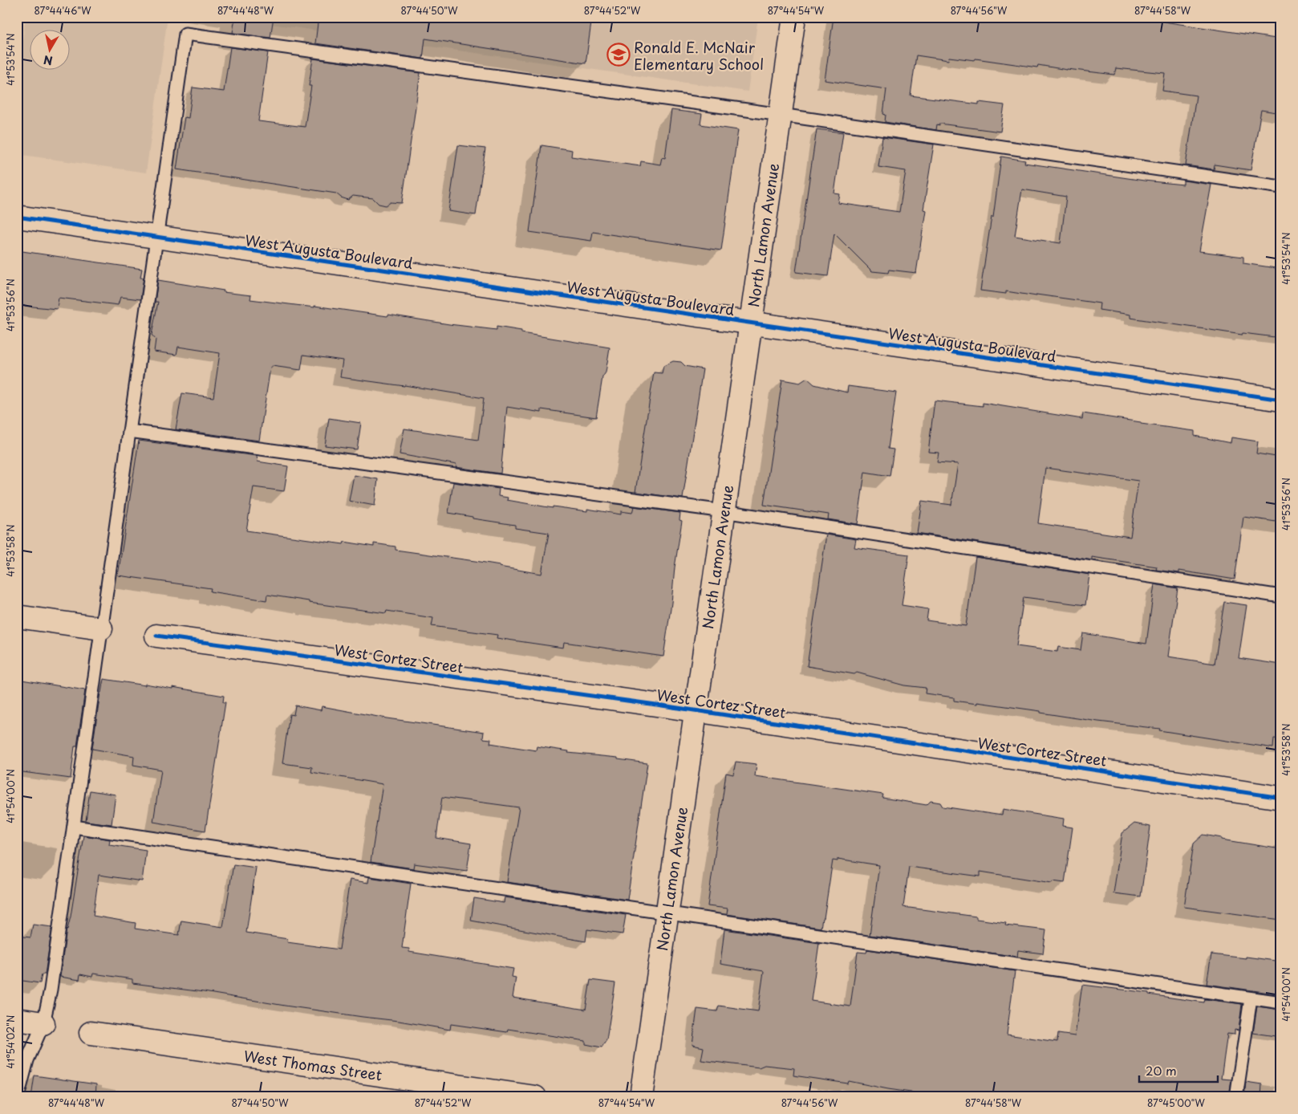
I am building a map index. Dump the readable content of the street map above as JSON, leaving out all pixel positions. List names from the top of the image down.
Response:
{
  "streets": {
    "street": [
      "North Lamon Avenue",
      "West Augusta Boulevard",
      "West Cortez Street",
      "West Thomas Street"
    ]
  },
  "crossings": [
    ["North Lamon Avenue", "West Augusta Boulevard"],
    ["North Lamon Avenue", "West Cortez Street"]
  ],
  "places": {
    "school or university": ["Ronald E. McNair Elementary School"]
  },
  "scale_bar": "20 m",
  "north": "bottom",
  "coordinates": [
    "87°44'46\"W",
    "87°44'48\"W",
    "87°44'50\"W",
    "87°44'52\"W",
    "87°44'54\"W",
    "87°44'56\"W",
    "87°44'58\"W",
    "41°53'54\"N",
    "41°53'56\"N",
    "41°53'58\"N",
    "41°54'00\"N",
    "41°54'02\"N",
    "87°45'00\"W"
  ]
}
